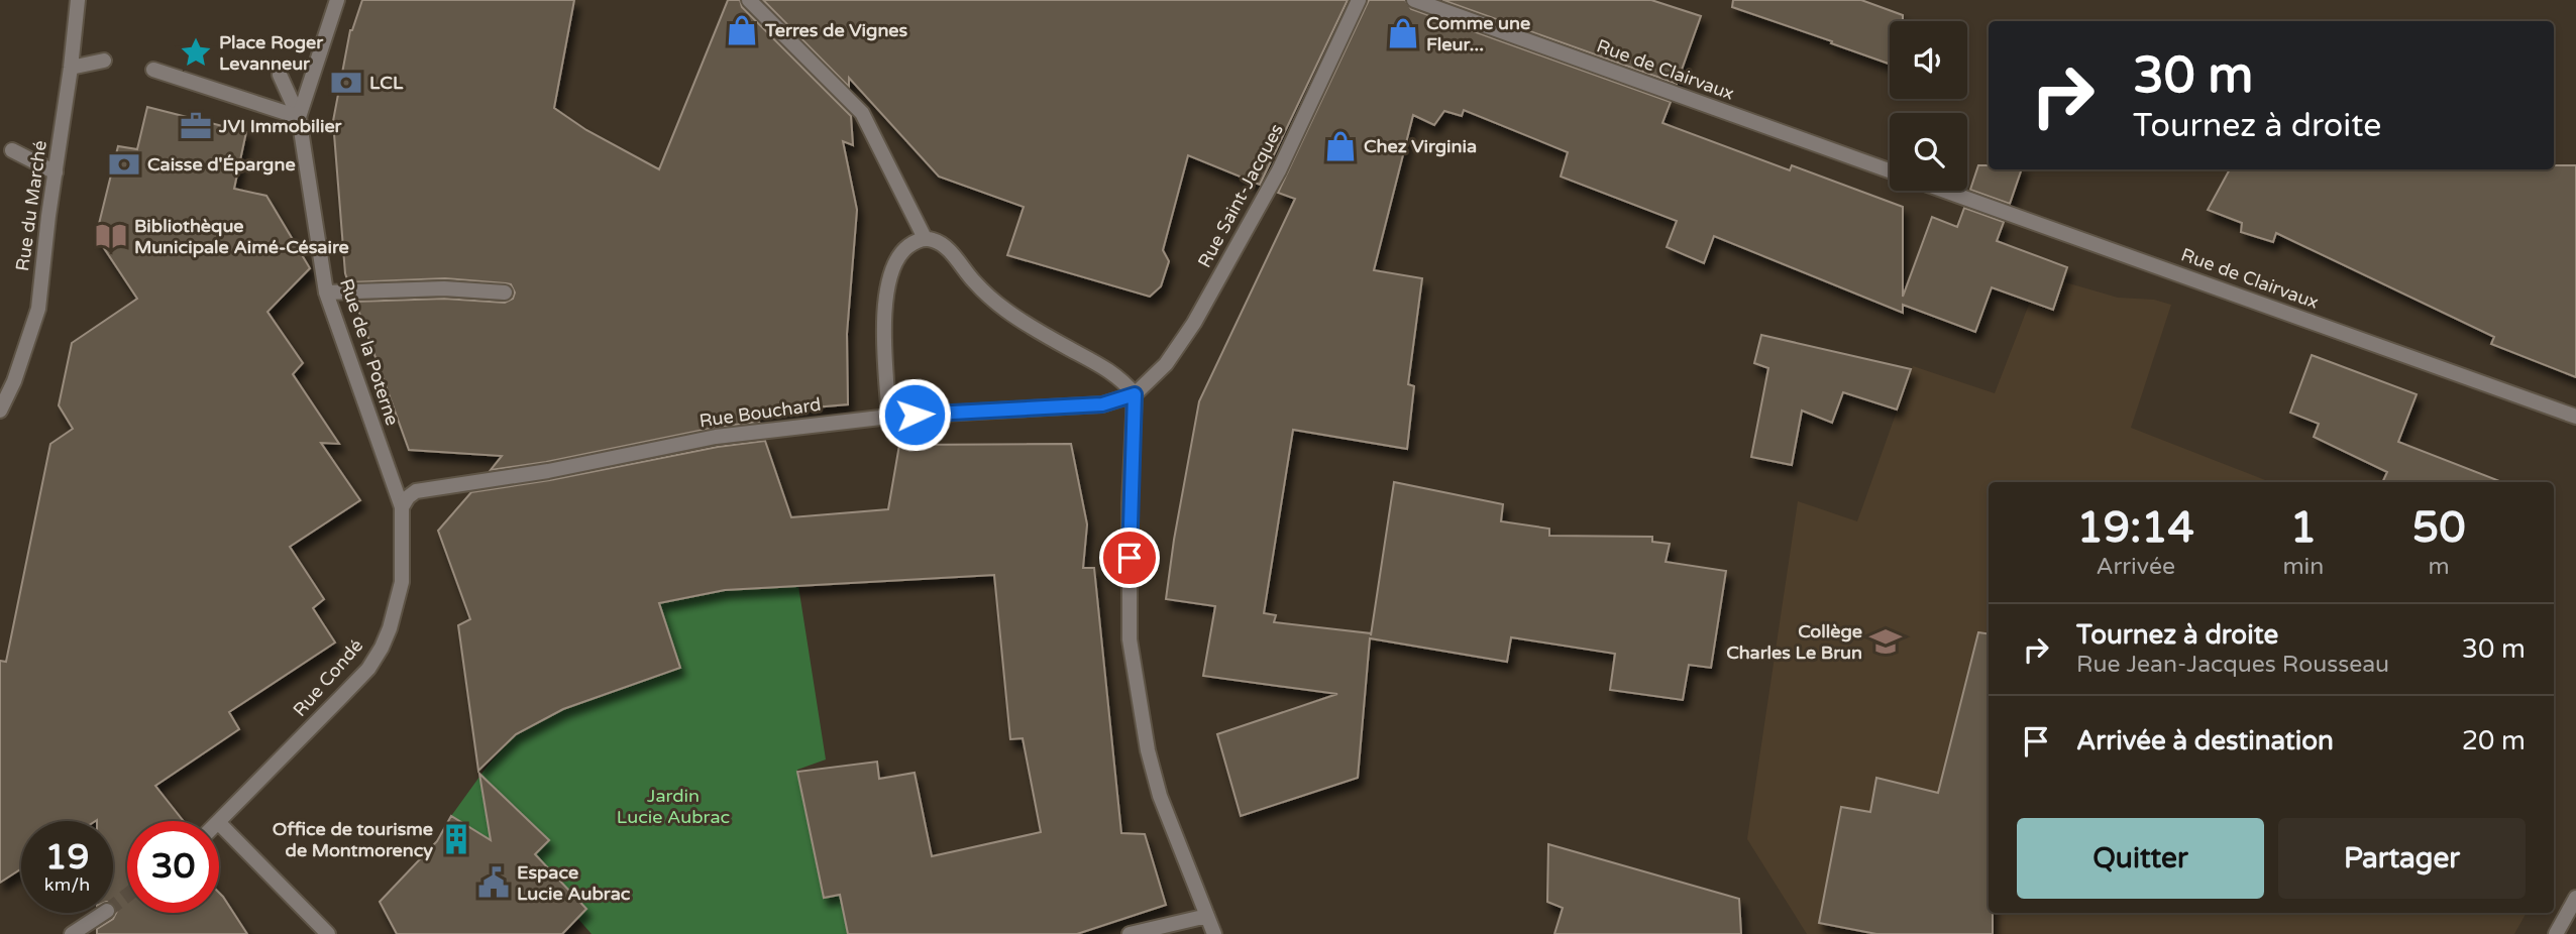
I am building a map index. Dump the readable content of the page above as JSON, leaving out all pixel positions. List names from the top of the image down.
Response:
{
  "streets": {
    "street": [
      "Rue de Clairvaux",
      "Rue Saint-Jacques",
      "Rue du Marché",
      "Rue de la Poterne",
      "Rue Bouchard",
      "Rue Condé"
    ]
  },
  "crossings": [
    ["Rue Saint-Jacques", "Rue Bouchard"],
    ["Rue de la Poterne", "Rue Bouchard"],
    ["Rue de la Poterne", "Rue Condé"],
    ["Rue Bouchard", "Rue Condé"]
  ],
  "parks": ["Jardin Lucie Aubrac"],
  "places": {
    "shop": ["Terres de Vignes", "Comme une Fleur...", "Chez Virginia"],
    "place": ["Place Roger Levanneur"],
    "bank": ["LCL", "Caisse d'Épargne"],
    "office": ["JVI Immobilier"],
    "library": ["Bibliothèque Municipale Aimé-Césaire"],
    "school or university": ["Collège Charles Le Brun"],
    "building": ["Office de tourisme de Montmorency"],
    "public building": ["Espace Lucie Aubrac"]
  },
  "page": {
    "turn": ["30 m", "Tournez à droite"],
    "eta": [
      "19:14",
      "Arrivée",
      "1",
      "min",
      "50",
      "m"
    ],
    "list": [
      {
        "name": "Tournez à droite",
        "note": "Rue Jean-Jacques Rousseau",
        "value": "30 m"
      },
      {
        "name": "Arrivée à destination",
        "value": "20 m"
      }
    ],
    "buttons": ["Quitter", "Partager"],
    "speed": "19 km/h",
    "limit": "30"
  }
}
